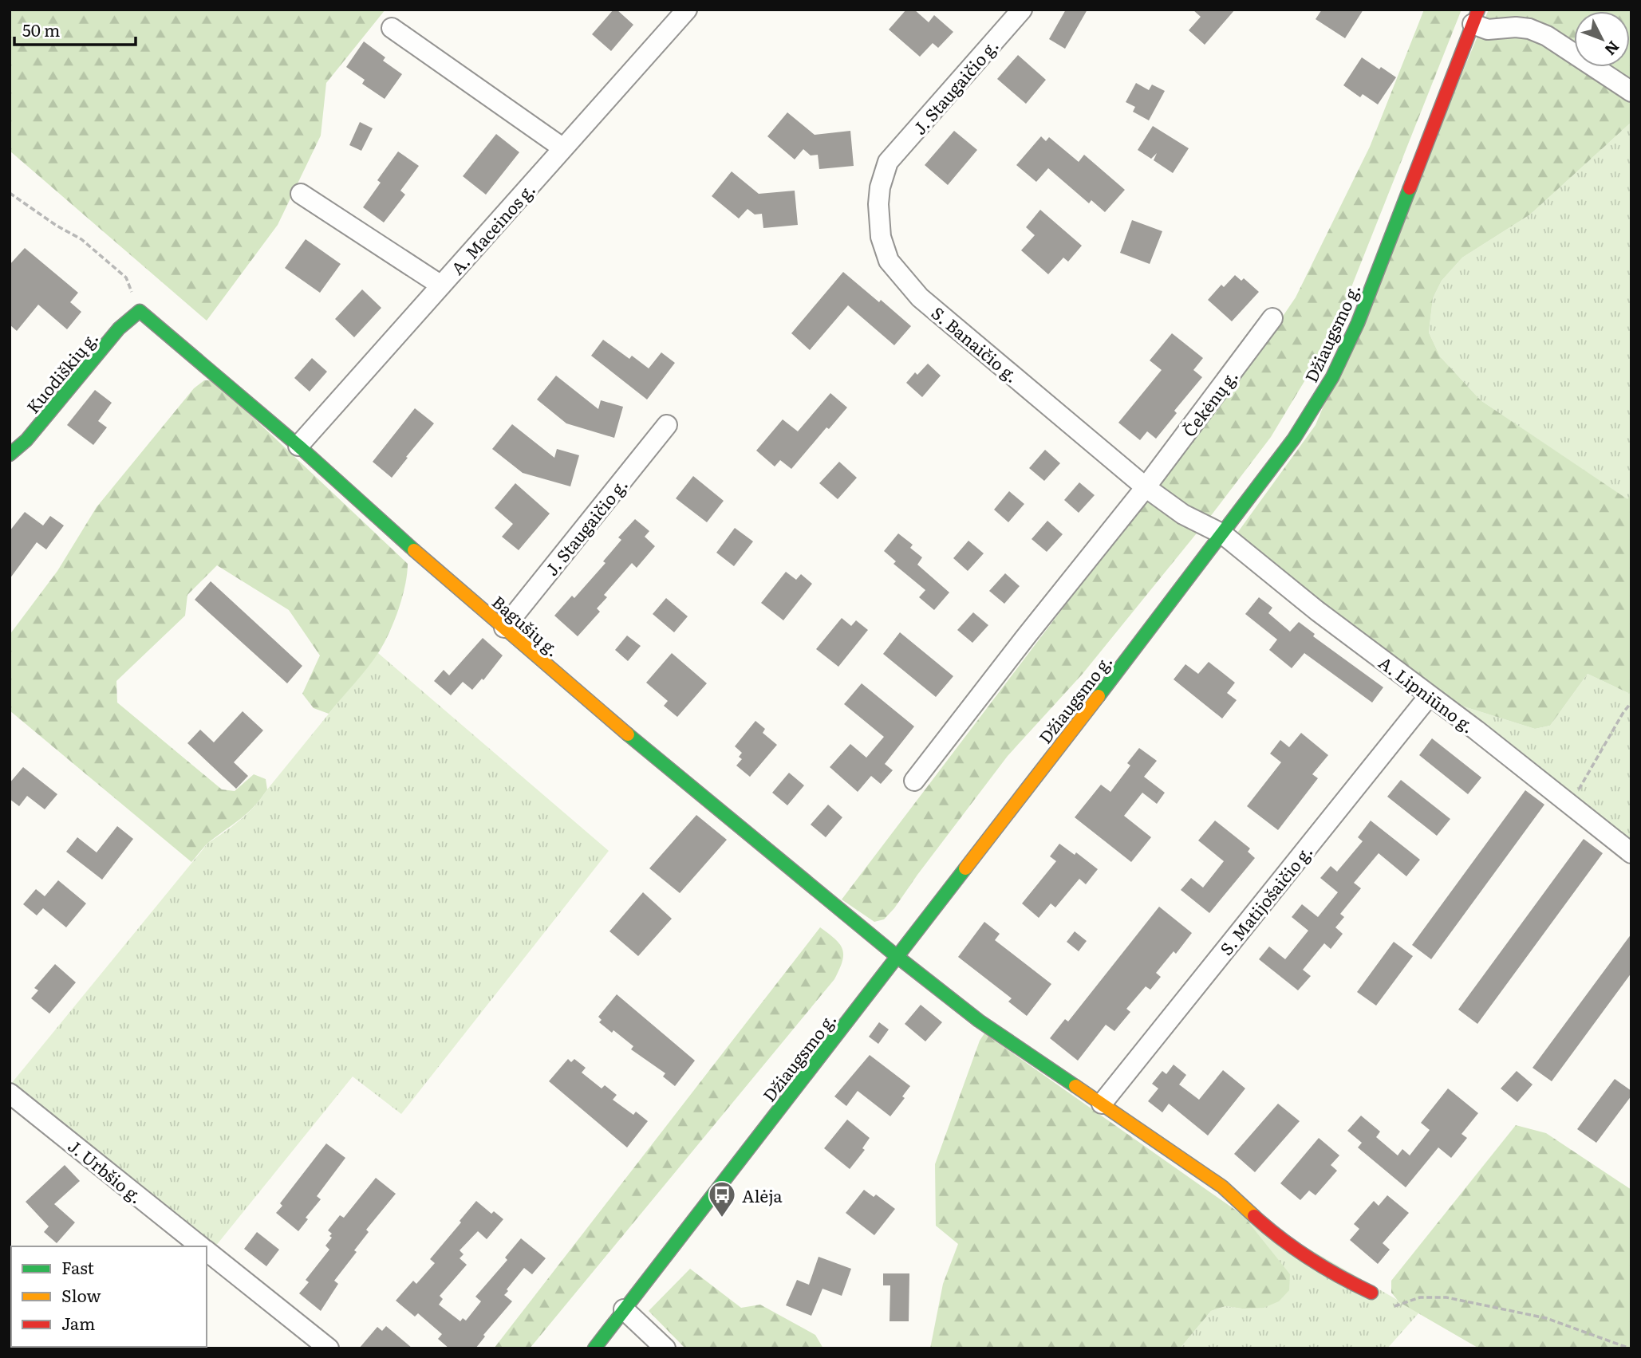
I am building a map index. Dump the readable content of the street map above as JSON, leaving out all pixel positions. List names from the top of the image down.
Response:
{
  "streets": {
    "street": [
      "J. Staugaičio g.",
      "A. Maceinos g.",
      "Džiaugsmo g.",
      "S. Banaičio g.",
      "Kuodiškių g.",
      "Čekėnų g.",
      "Bagušių g.",
      "A. Lipniūno g.",
      "S. Matijošaičio g.",
      "J. Urbšio g."
    ]
  },
  "crossings": [
    ["J. Staugaičio g.", "S. Banaičio g."],
    ["J. Staugaičio g.", "Bagušių g."],
    ["A. Maceinos g.", "Bagušių g."],
    ["Džiaugsmo g.", "S. Banaičio g."],
    ["Džiaugsmo g.", "Bagušių g."],
    ["Džiaugsmo g.", "A. Lipniūno g."],
    ["S. Banaičio g.", "Čekėnų g."],
    ["S. Banaičio g.", "A. Lipniūno g."],
    ["Kuodiškių g.", "Bagušių g."],
    ["Bagušių g.", "S. Matijošaičio g."],
    ["A. Lipniūno g.", "S. Matijošaičio g."]
  ],
  "places": {
    "bus stop": ["Alėja"]
  },
  "legend": ["Fast", "Slow", "Jam"],
  "scale_bar": "50 m",
  "north": "bottom right"
}
